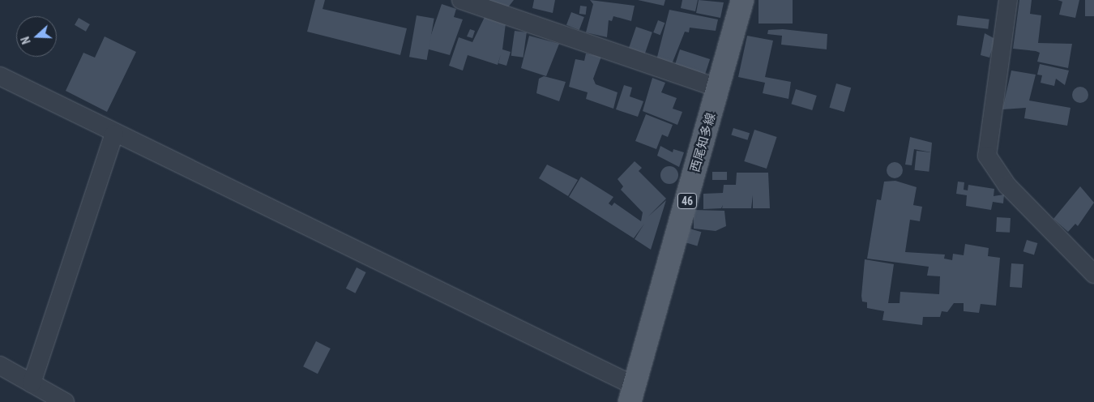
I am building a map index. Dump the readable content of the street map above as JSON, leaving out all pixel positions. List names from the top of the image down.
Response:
{
  "streets": {
    "main road": ["西尾知多線", "46"]
  },
  "north": "left"
}
